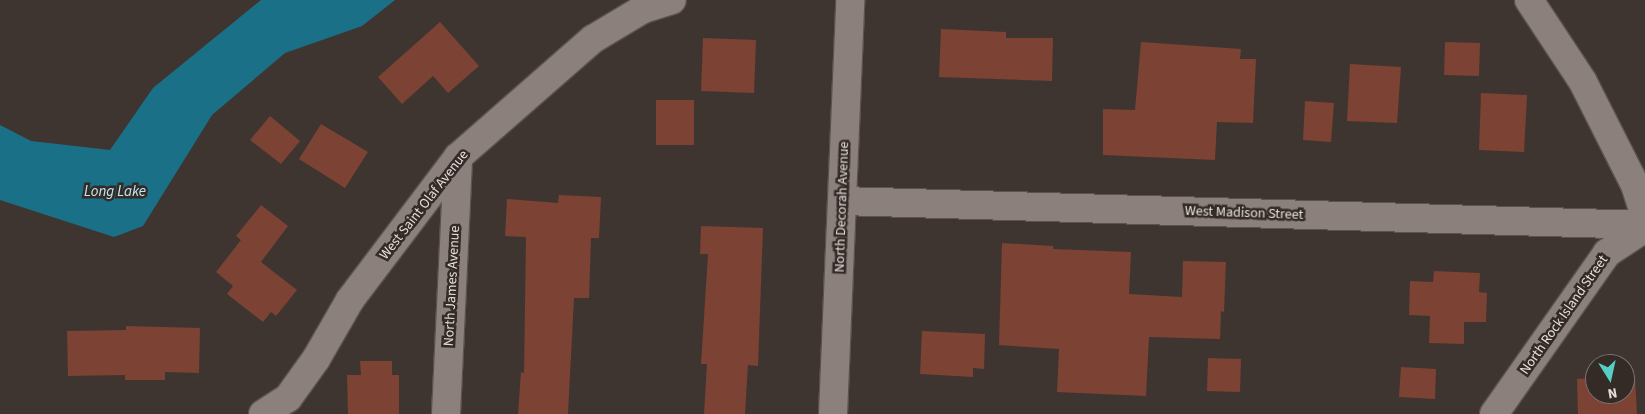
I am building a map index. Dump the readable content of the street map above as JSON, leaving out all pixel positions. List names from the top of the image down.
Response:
{
  "streets": {
    "street": [
      "West Saint Olaf Avenue",
      "North Decorah Avenue",
      "West Madison Street",
      "North James Avenue",
      "North Rock Island Street"
    ]
  },
  "crossings": [
    ["West Saint Olaf Avenue", "North James Avenue"],
    ["North Decorah Avenue", "West Madison Street"],
    ["West Madison Street", "North Rock Island Street"]
  ],
  "water": ["Long Lake"],
  "north": "bottom"
}
